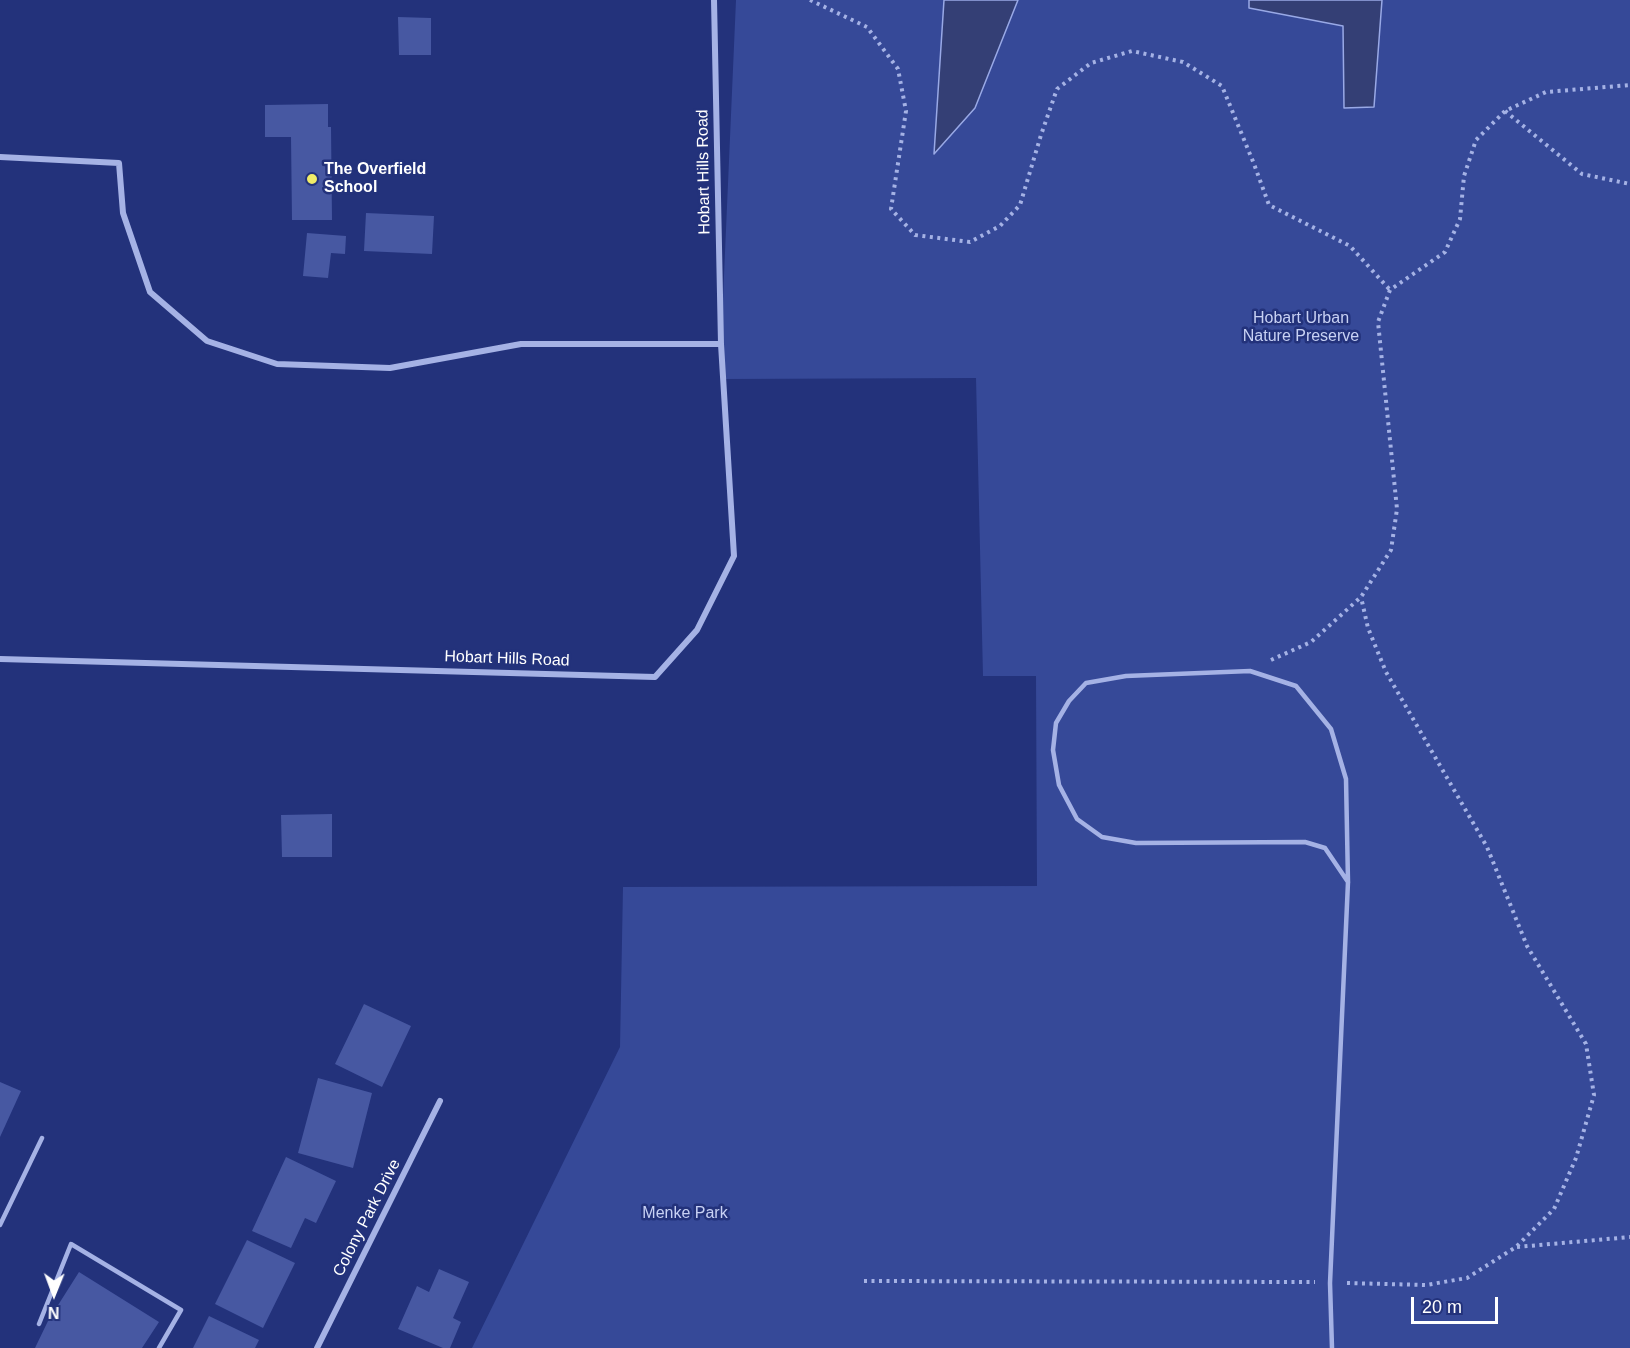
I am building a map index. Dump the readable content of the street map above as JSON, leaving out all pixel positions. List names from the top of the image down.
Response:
{
  "streets": {
    "street": ["Hobart Hills Road", "Colony Park Drive"]
  },
  "parks": ["Hobart Urban Nature Preserve", "Menke Park"],
  "places": ["The Overfield School"],
  "scale_bar": "20 m",
  "north": "bottom"
}
